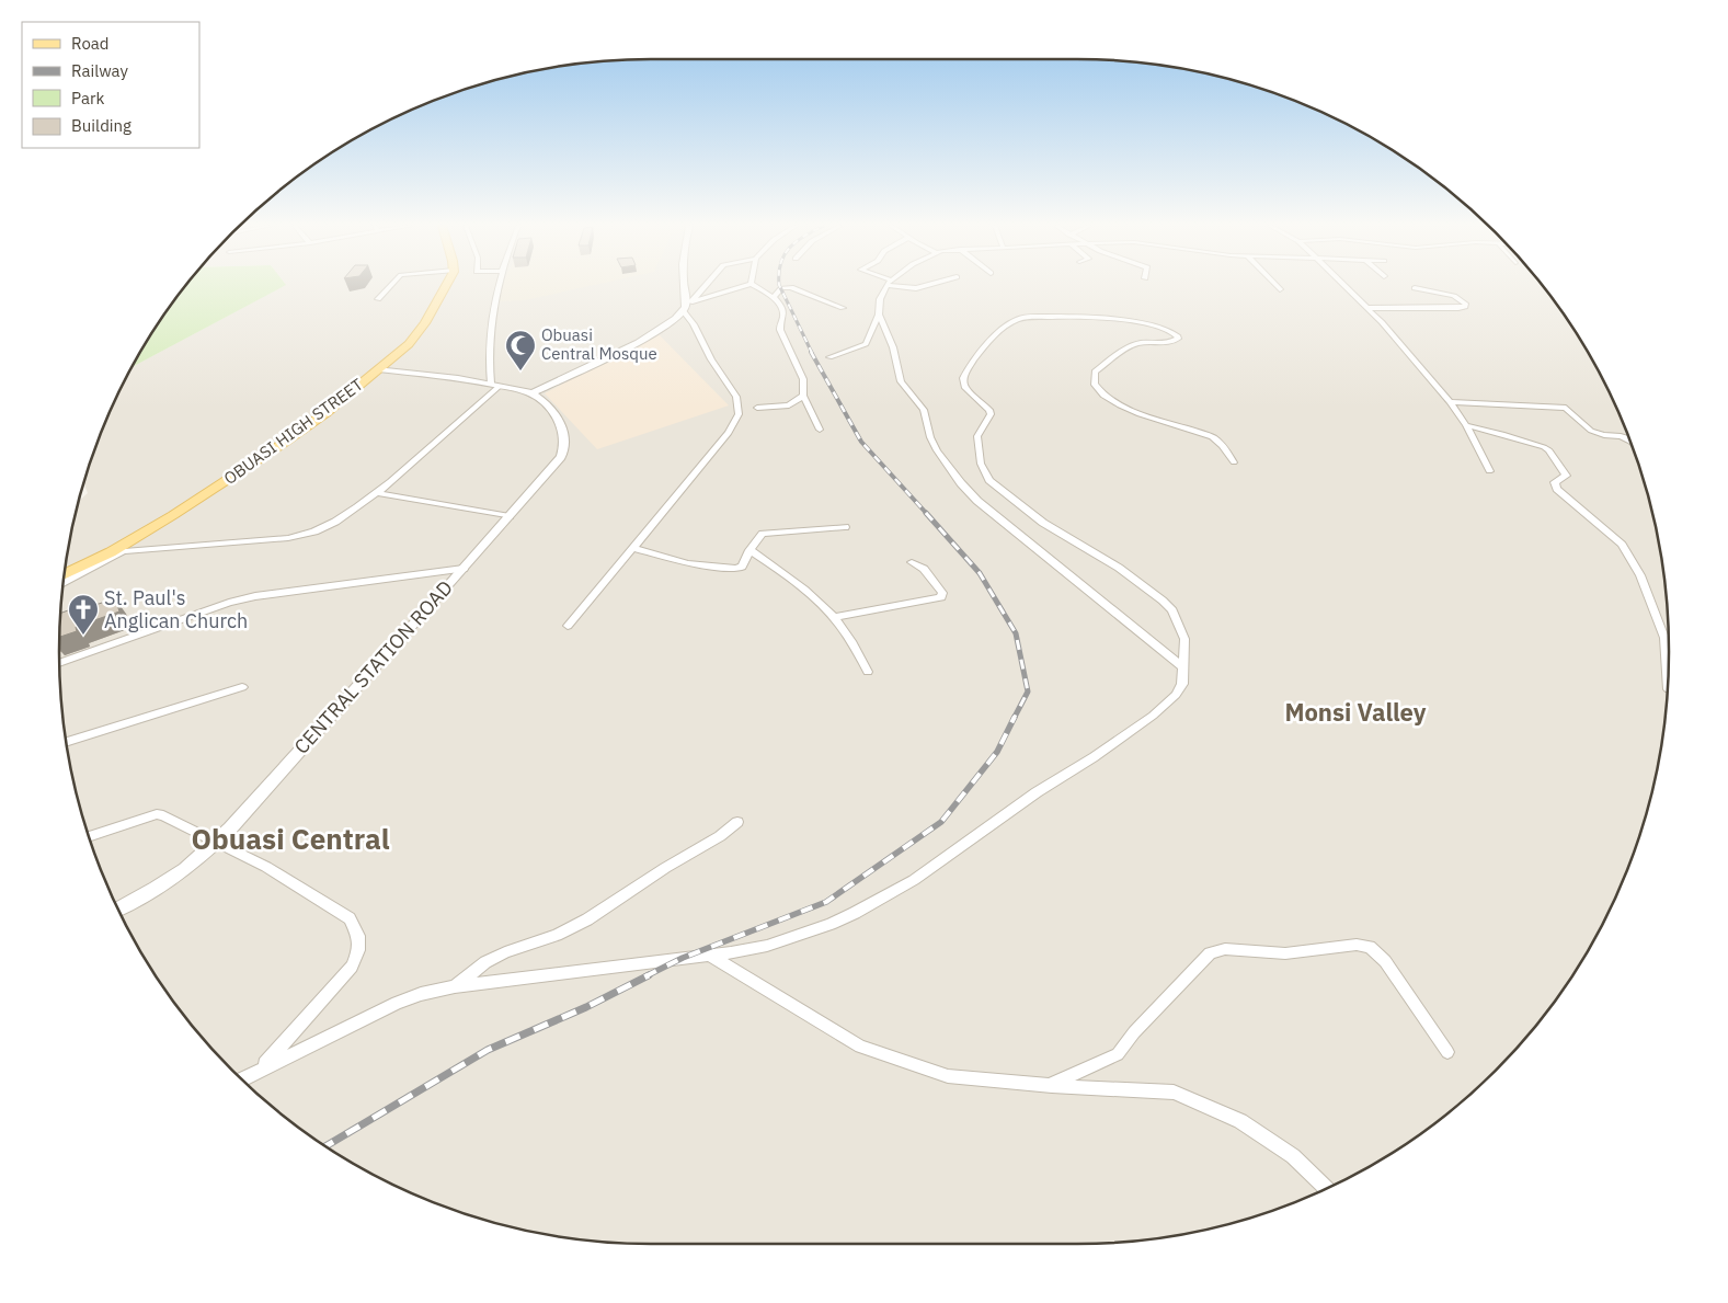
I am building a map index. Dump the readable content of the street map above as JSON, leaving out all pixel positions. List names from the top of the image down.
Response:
{
  "streets": {
    "main road": ["OBUASI HIGH STREET"],
    "street": ["CENTRAL STATION ROAD"]
  },
  "districts": ["Monsi Valley", "Obuasi Central"],
  "places": {
    "mosque": ["Obuasi Central Mosque"],
    "church": ["St. Paul's Anglican Church"]
  },
  "legend": [
    "Road",
    "Railway",
    "Park",
    "Building"
  ]
}
